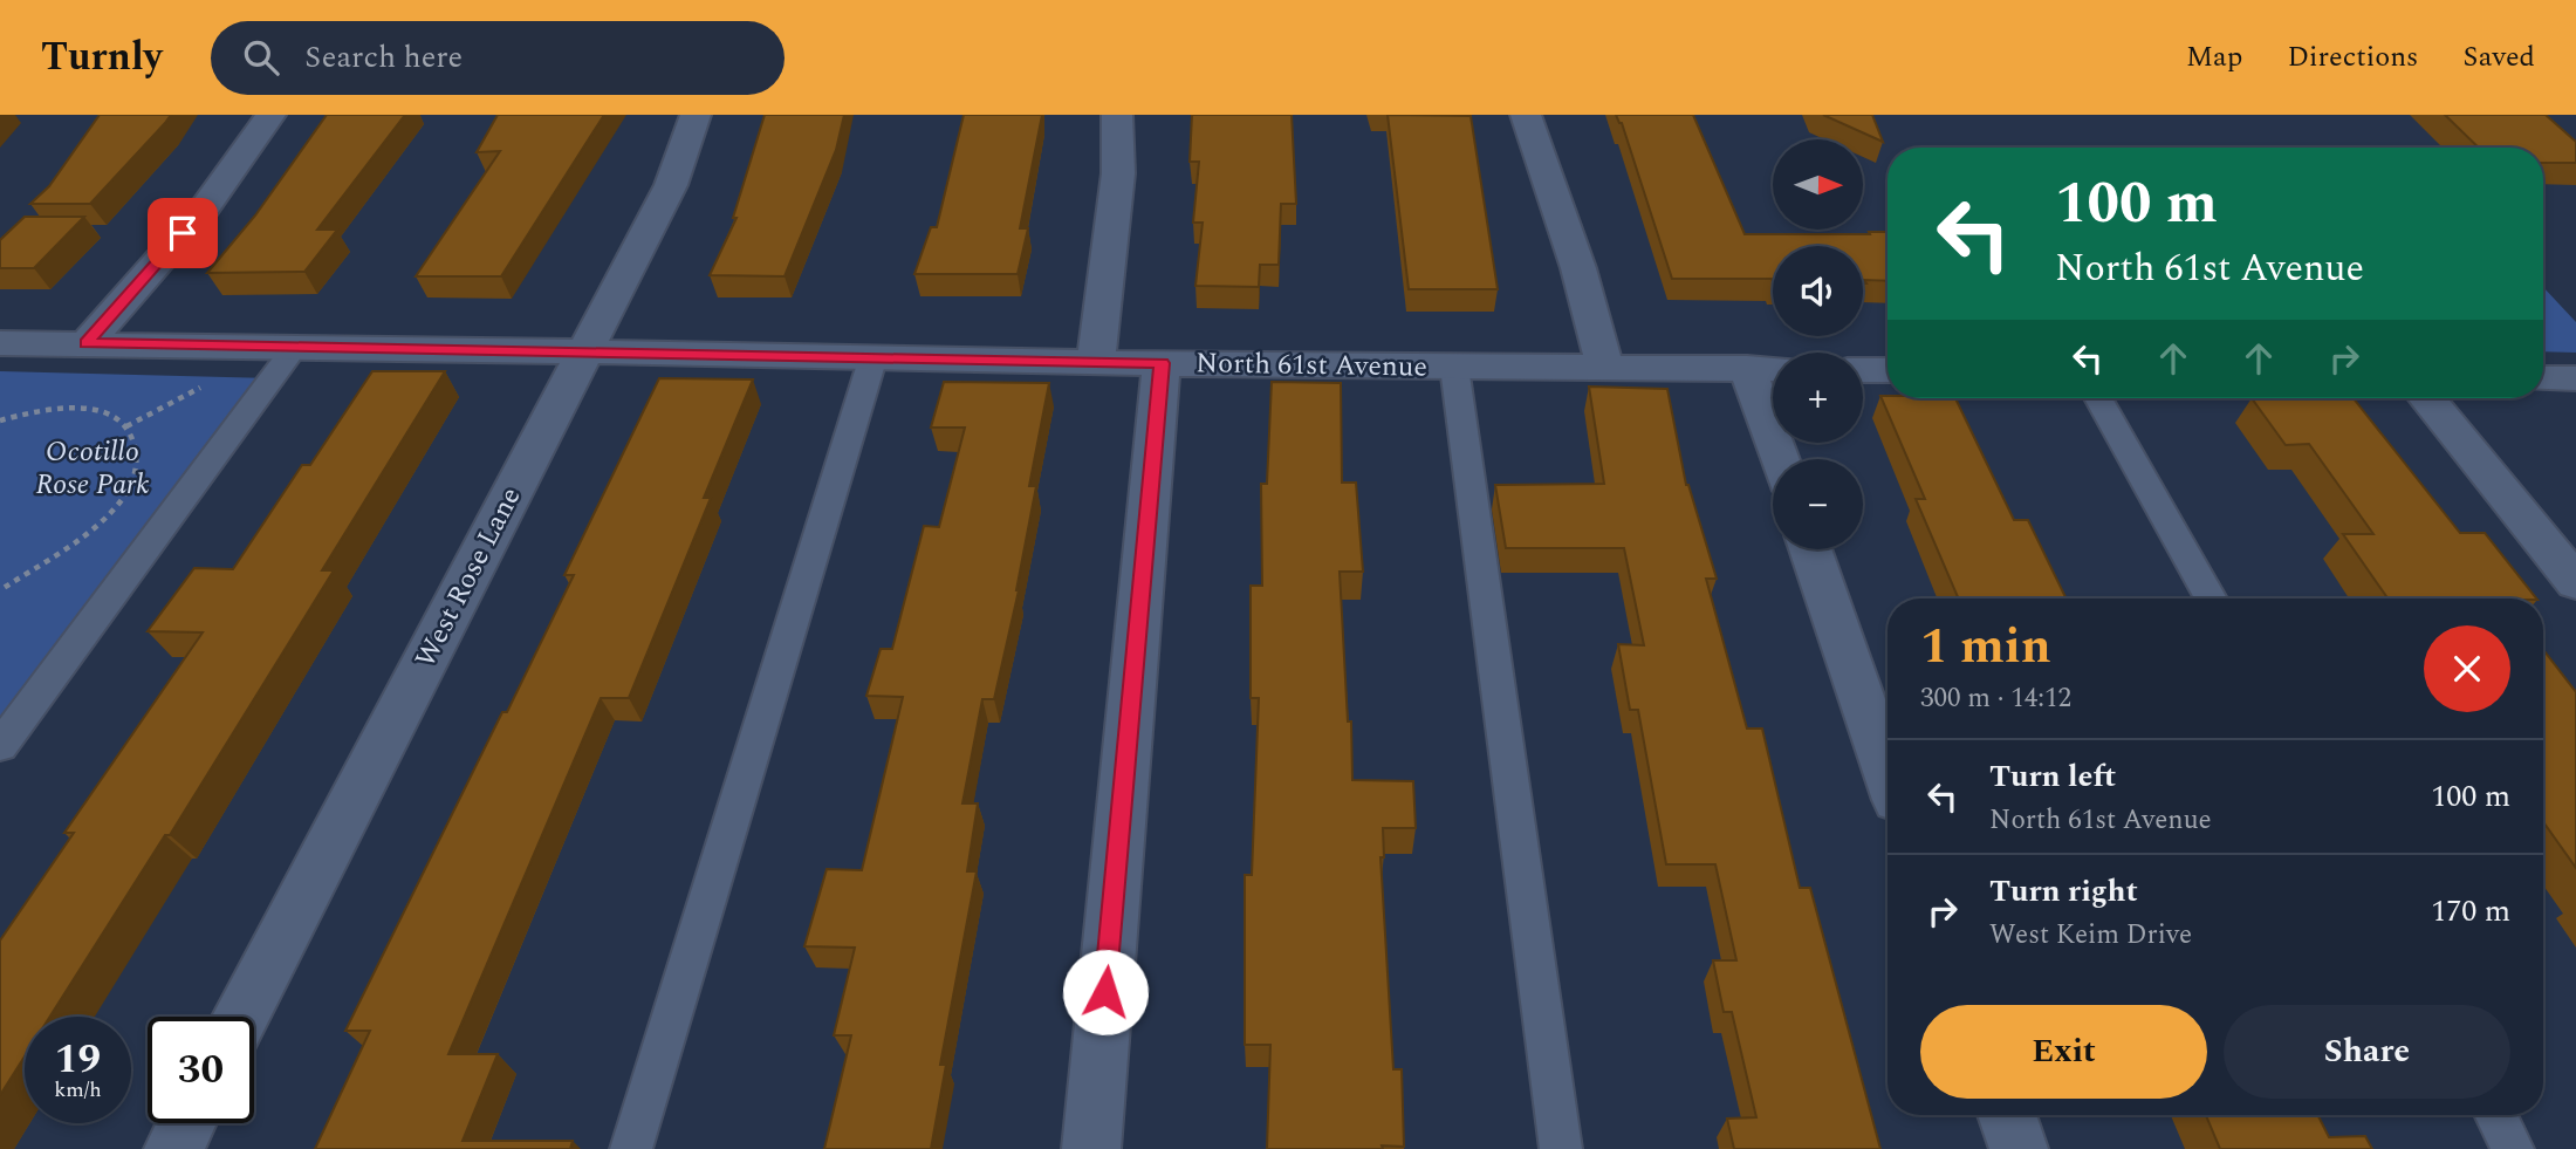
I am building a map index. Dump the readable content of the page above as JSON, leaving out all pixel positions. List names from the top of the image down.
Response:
{
  "streets": {
    "street": ["North 61st Avenue", "West Rose Lane"]
  },
  "crossings": [
    ["North 61st Avenue", "West Rose Lane"]
  ],
  "parks": ["Ocotillo Rose Park"],
  "north": "right",
  "page": {
    "header": "Turnly",
    "search": "Search here",
    "nav": ["Map", "Directions", "Saved"],
    "map_buttons": ["+", "−"],
    "turn": ["100 m", "North 61st Avenue"],
    "heading": ["1 min", "300 m · 14:12"],
    "list": [
      {
        "name": "Turn left",
        "note": "North 61st Avenue",
        "value": "100 m"
      },
      {
        "name": "Turn right",
        "note": "West Keim Drive",
        "value": "170 m"
      }
    ],
    "buttons": ["Exit", "Share"],
    "speed": "19 km/h",
    "limit": "30"
  }
}
